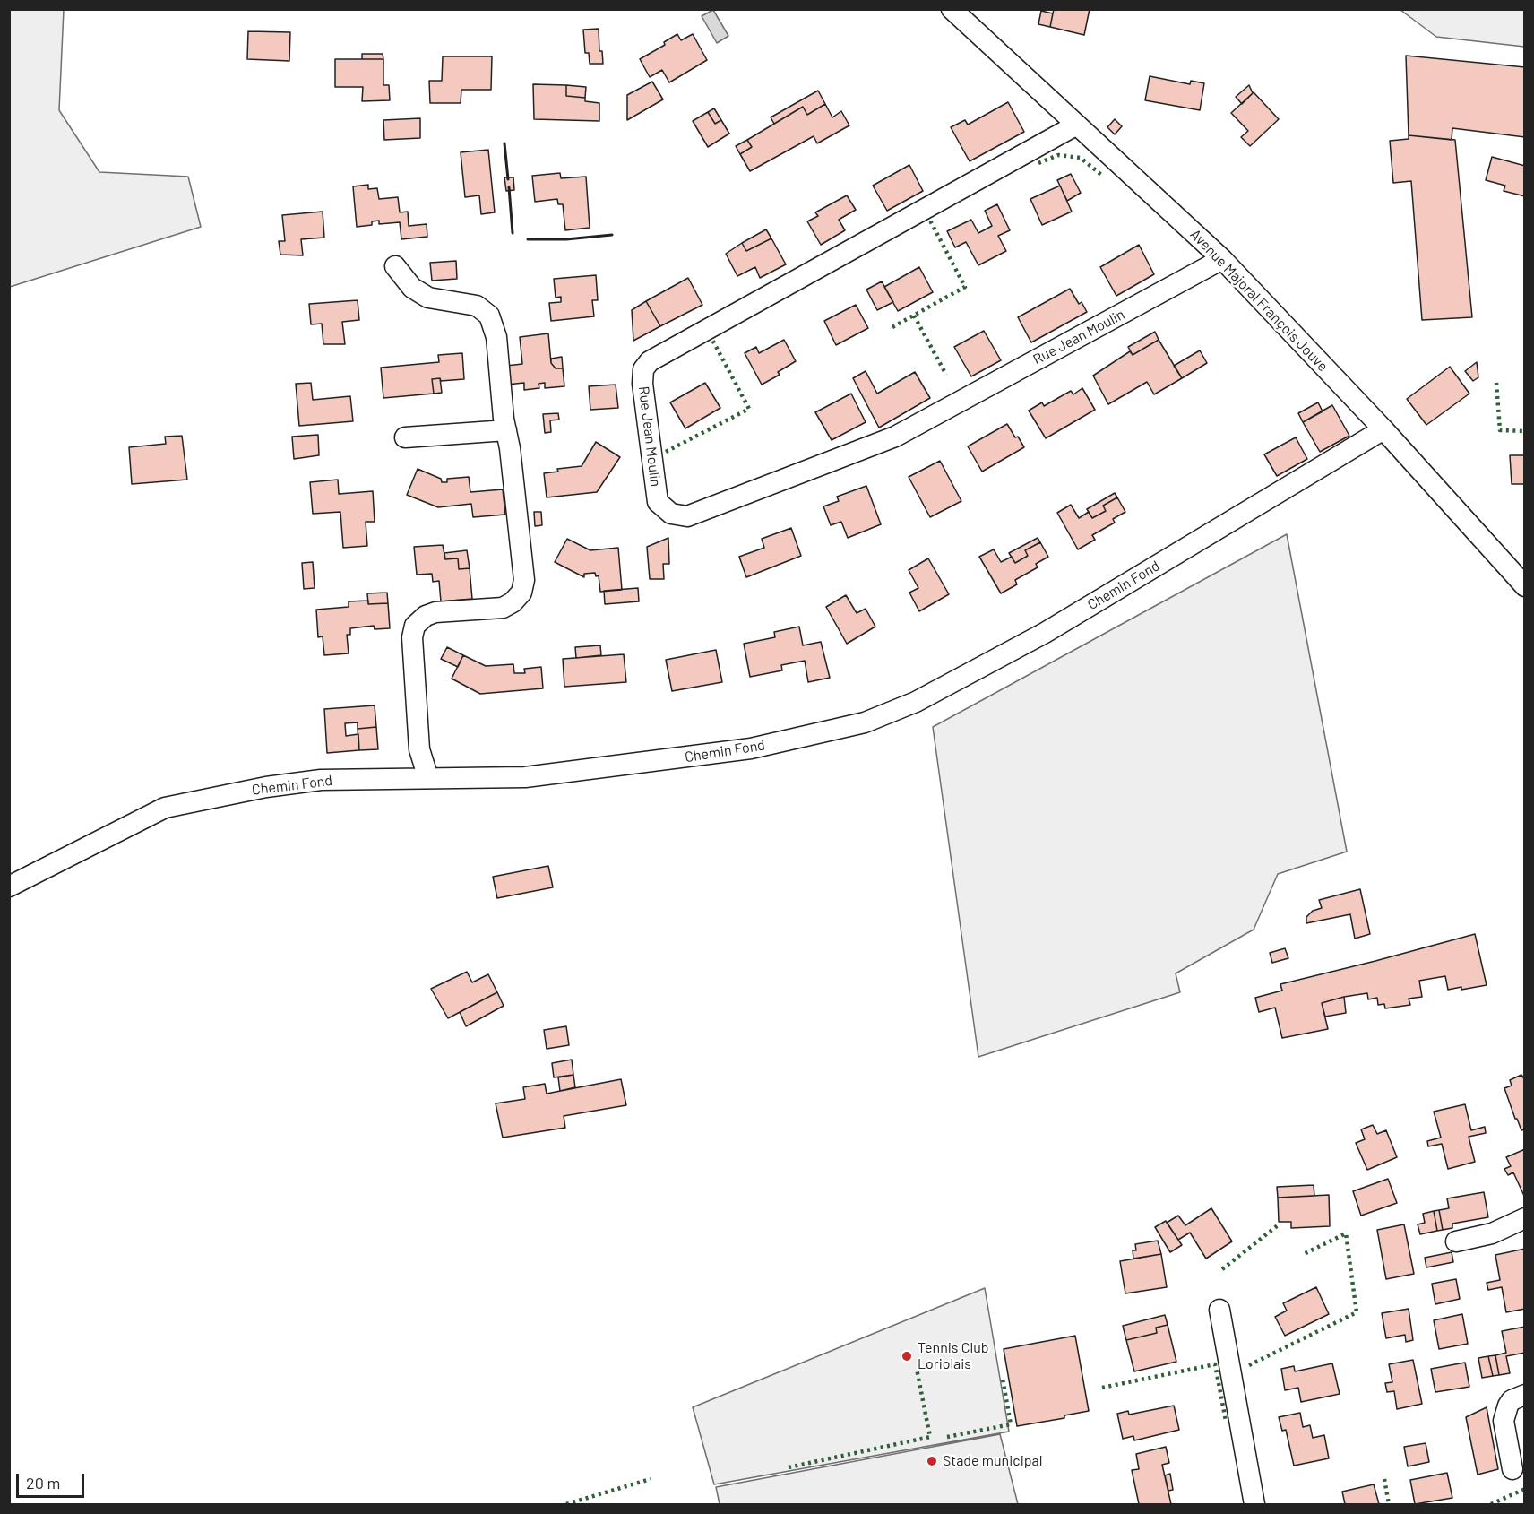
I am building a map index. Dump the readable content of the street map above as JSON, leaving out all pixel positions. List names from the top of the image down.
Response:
{
  "streets": {
    "street": ["Avenue Majoral François Jouve", "Rue Jean Moulin", "Chemin Fond"]
  },
  "crossings": [
    ["Avenue Majoral François Jouve", "Rue Jean Moulin"],
    ["Avenue Majoral François Jouve", "Chemin Fond"]
  ],
  "places": ["Tennis Club Loriolais", "Stade municipal"],
  "scale_bar": "20 m"
}
